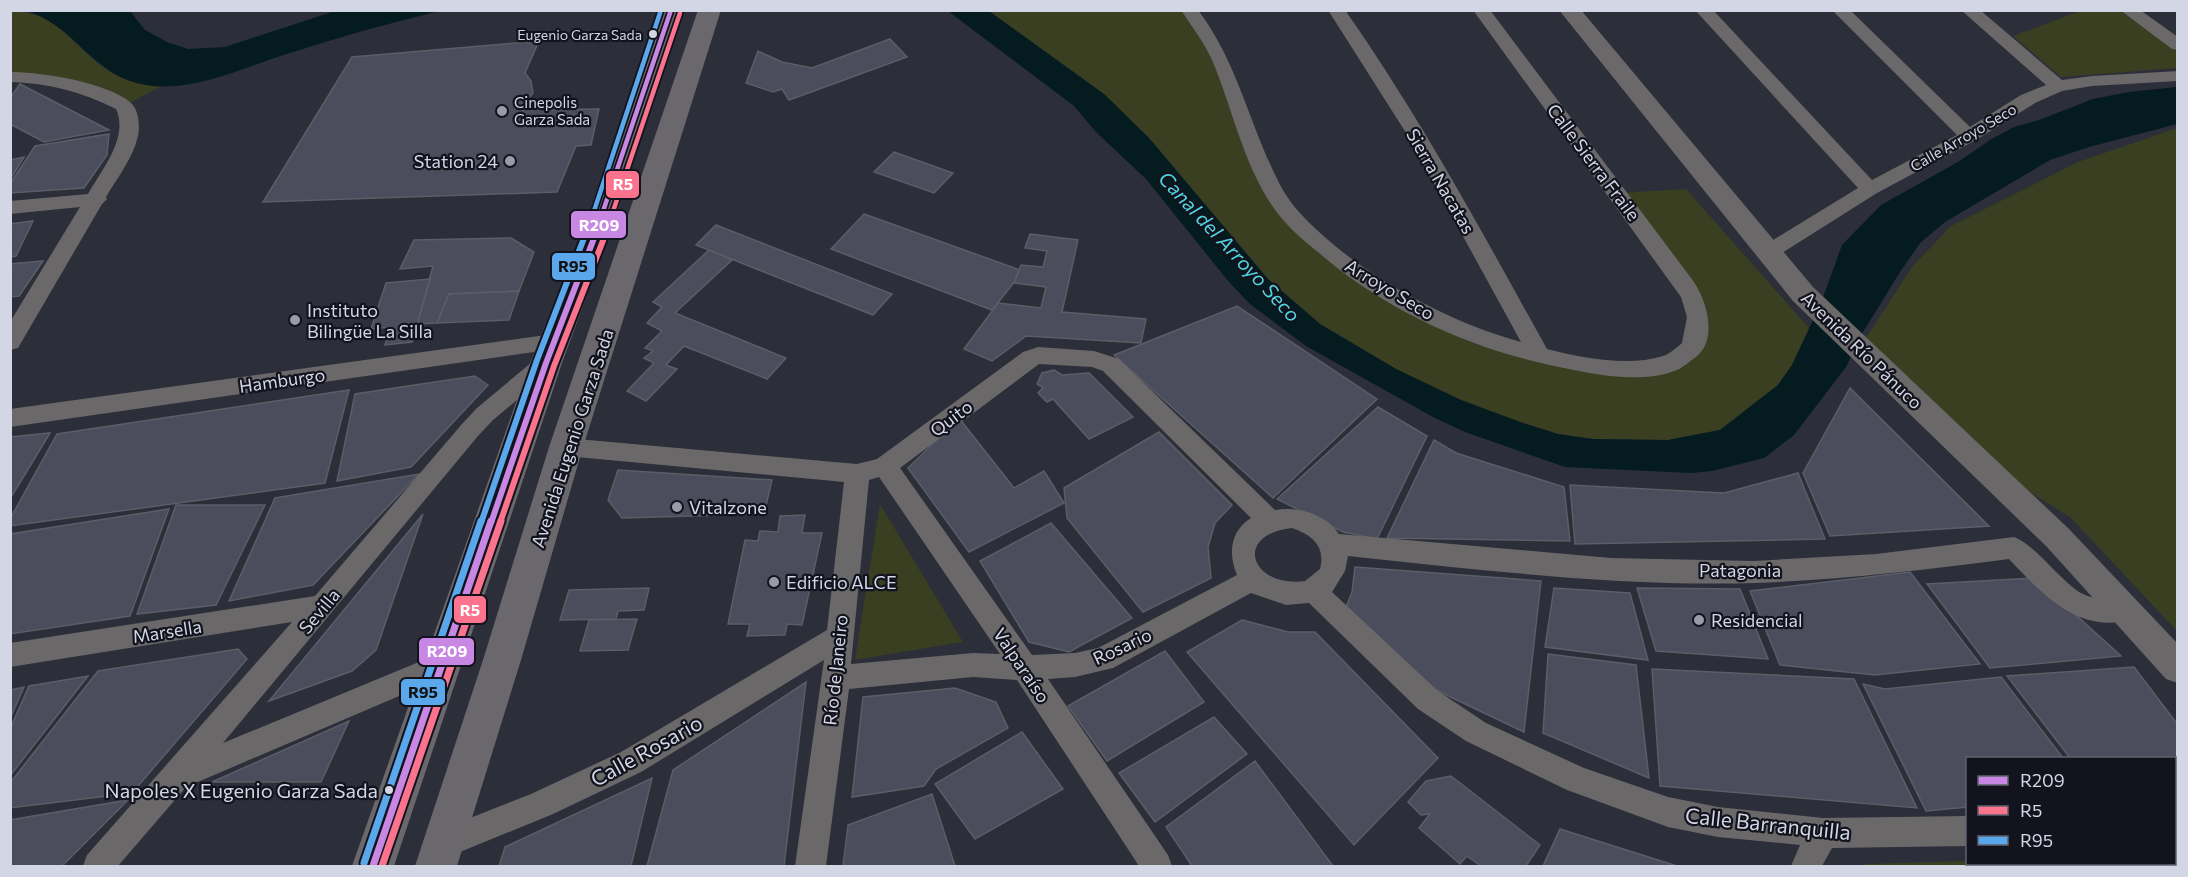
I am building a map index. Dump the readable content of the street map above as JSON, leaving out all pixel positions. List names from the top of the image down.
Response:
{
  "streets": {
    "highway": ["Avenida Eugenio Garza Sada"],
    "street": [
      "Calle Arroyo Seco",
      "Calle Sierra Fraile",
      "Sierra Nacatas",
      "Arroyo Seco",
      "Avenida Río Pánuco",
      "Hamburgo",
      "Quito",
      "Patagonia",
      "Sevilla",
      "Marsella",
      "Rosario",
      "Valparaíso",
      "Río de Janeiro",
      "Calle Rosario",
      "Calle Barranquilla"
    ]
  },
  "crossings": [
    ["Calle Arroyo Seco", "Avenida Río Pánuco"],
    ["Calle Sierra Fraile", "Arroyo Seco"],
    ["Sierra Nacatas", "Arroyo Seco"],
    ["Avenida Río Pánuco", "Patagonia"],
    ["Hamburgo", "Sevilla"],
    ["Quito", "Avenida Eugenio Garza Sada"],
    ["Quito", "Patagonia"],
    ["Quito", "Rosario"],
    ["Quito", "Valparaíso"],
    ["Quito", "Río de Janeiro"],
    ["Quito", "Calle Barranquilla"],
    ["Avenida Eugenio Garza Sada", "Calle Rosario"],
    ["Patagonia", "Rosario"],
    ["Patagonia", "Calle Barranquilla"],
    ["Sevilla", "Marsella"],
    ["Rosario", "Valparaíso"],
    ["Rosario", "Río de Janeiro"],
    ["Rosario", "Calle Barranquilla"],
    ["Río de Janeiro", "Calle Rosario"]
  ],
  "water": ["Canal del Arroyo Seco"],
  "places": [
    "Eugenio Garza Sada",
    "Cinepolis Garza Sada",
    "Station 24",
    "Instituto Bilingüe La Silla",
    "Vitalzone",
    "Edificio ALCE",
    "Residencial",
    "Napoles X Eugenio Garza Sada"
  ],
  "lines": ["transit line R209", "transit line R95", "transit line R5"],
  "legend": ["R209", "R5", "R95"]
}
